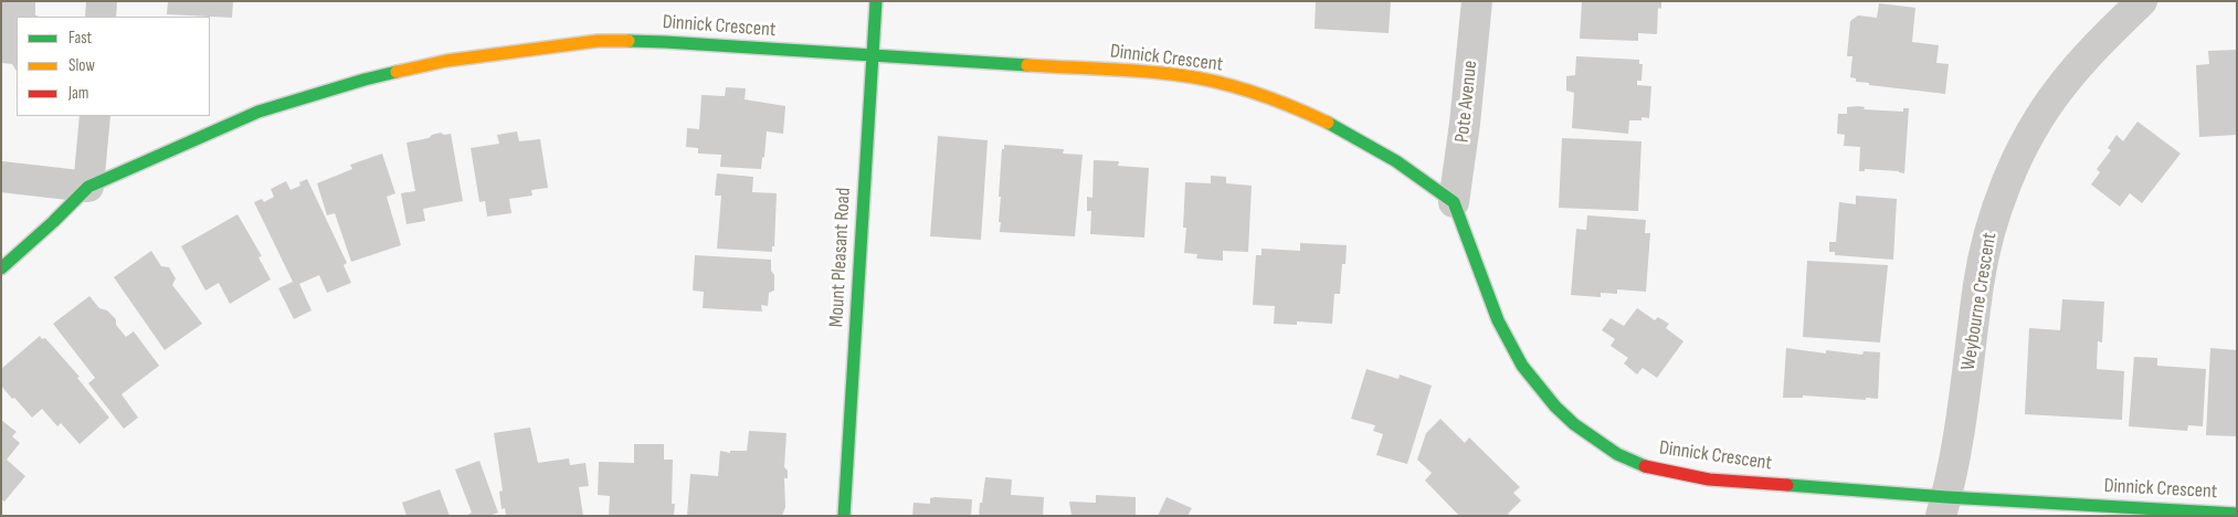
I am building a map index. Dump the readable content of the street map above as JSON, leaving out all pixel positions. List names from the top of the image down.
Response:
{
  "streets": {
    "street": [
      "Dinnick Crescent",
      "Pote Avenue",
      "Mount Pleasant Road",
      "Weybourne Crescent"
    ]
  },
  "crossings": [
    ["Dinnick Crescent", "Pote Avenue"],
    ["Dinnick Crescent", "Mount Pleasant Road"],
    ["Dinnick Crescent", "Weybourne Crescent"]
  ],
  "legend": ["Fast", "Slow", "Jam"]
}
